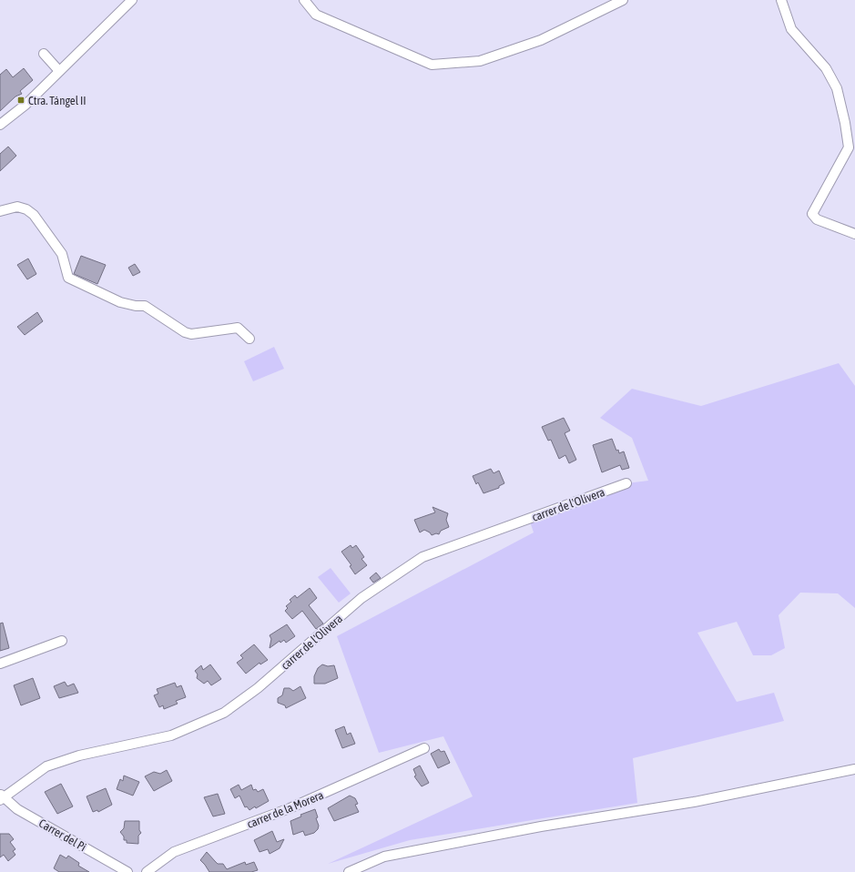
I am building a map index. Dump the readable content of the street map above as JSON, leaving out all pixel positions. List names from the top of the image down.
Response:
{
  "streets": {
    "street": ["carrer de l'Olivera", "carrer de la Morera", "Carrer del Pi"]
  },
  "crossings": [
    ["carrer de l'Olivera", "Carrer del Pi"]
  ],
  "places": {
    "transit": ["Ctra. Tángel II"]
  }
}
